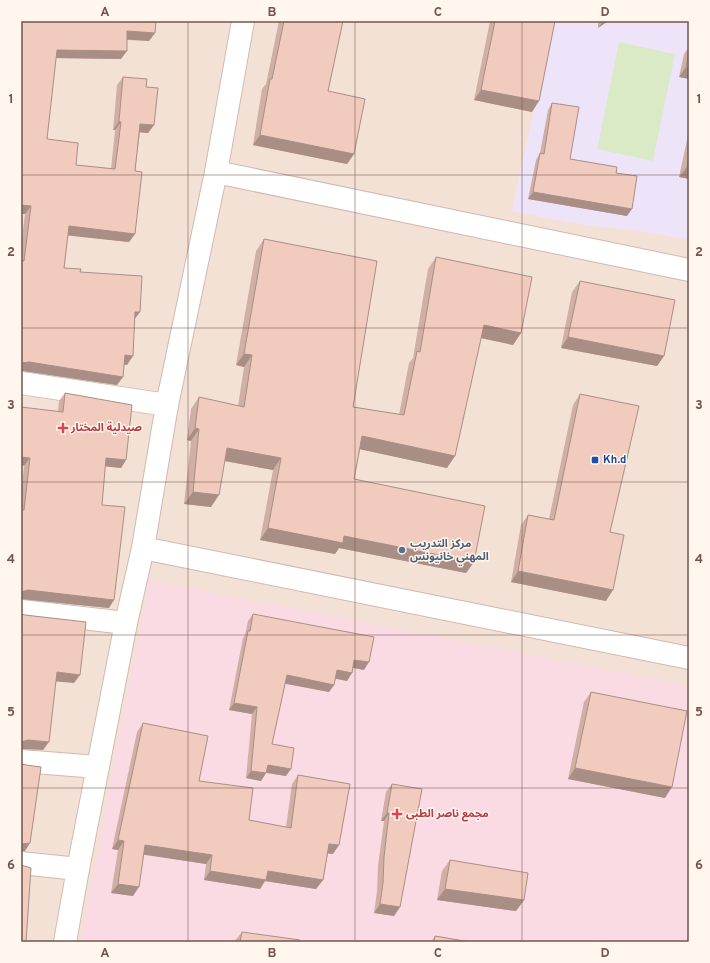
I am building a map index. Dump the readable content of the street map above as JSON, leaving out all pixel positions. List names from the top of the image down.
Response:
{
  "places": {
    "health": ["صيدلية المختار", "مجمع ناصر الطبى"],
    "transit": ["Kh.d"],
    "other": ["مركز التدريب المهني خانيونس"]
  },
  "grid": {
    "columns": [
      "A",
      "B",
      "C",
      "D"
    ],
    "rows": [
      "1",
      "2",
      "3",
      "4",
      "5",
      "6"
    ]
  }
}
